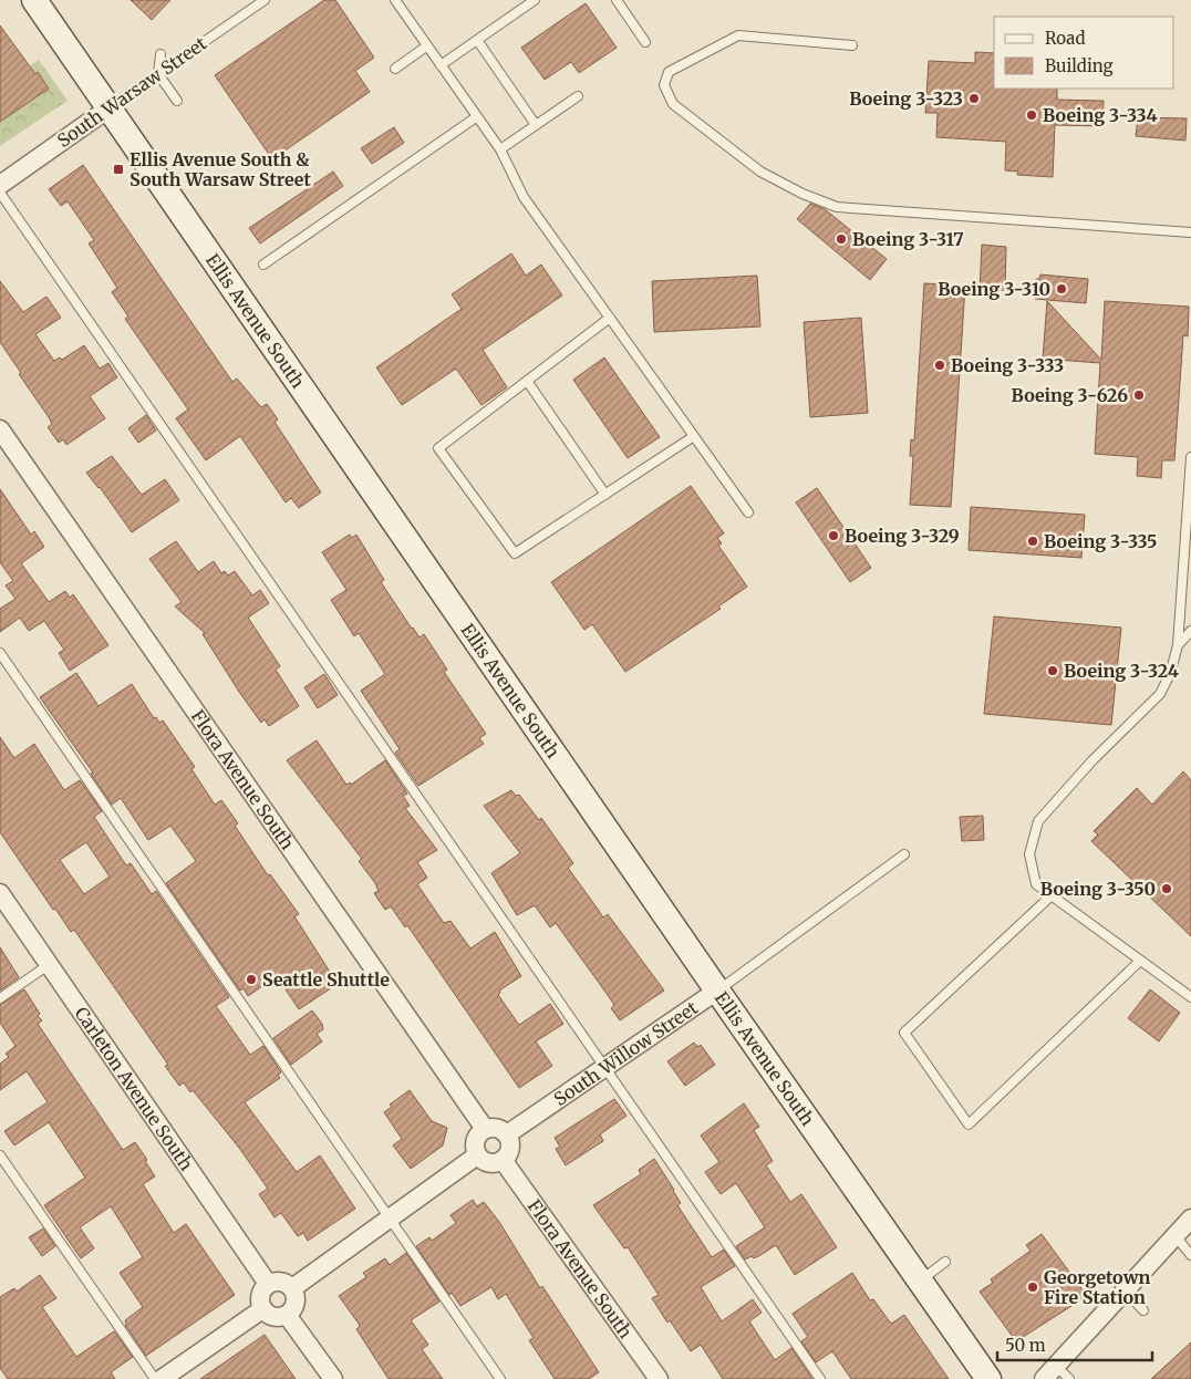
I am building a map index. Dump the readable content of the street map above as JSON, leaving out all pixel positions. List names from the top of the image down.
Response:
{
  "streets": {
    "street": [
      "South Warsaw Street",
      "Ellis Avenue South",
      "Flora Avenue South",
      "South Willow Street",
      "Carleton Avenue South"
    ]
  },
  "crossings": [
    ["South Warsaw Street", "Ellis Avenue South"],
    ["Ellis Avenue South", "South Willow Street"],
    ["Flora Avenue South", "South Willow Street"]
  ],
  "places": {
    "other": [
      "Boeing 3-323",
      "Boeing 3-334",
      "Boeing 3-317",
      "Boeing 3-310",
      "Boeing 3-333",
      "Boeing 3-626",
      "Boeing 3-329",
      "Boeing 3-335",
      "Boeing 3-324",
      "Boeing 3-350",
      "Seattle Shuttle",
      "Georgetown Fire Station"
    ],
    "transit": ["Ellis Avenue South & South Warsaw Street"]
  },
  "legend": ["Road", "Building"],
  "scale_bar": "50 m"
}
